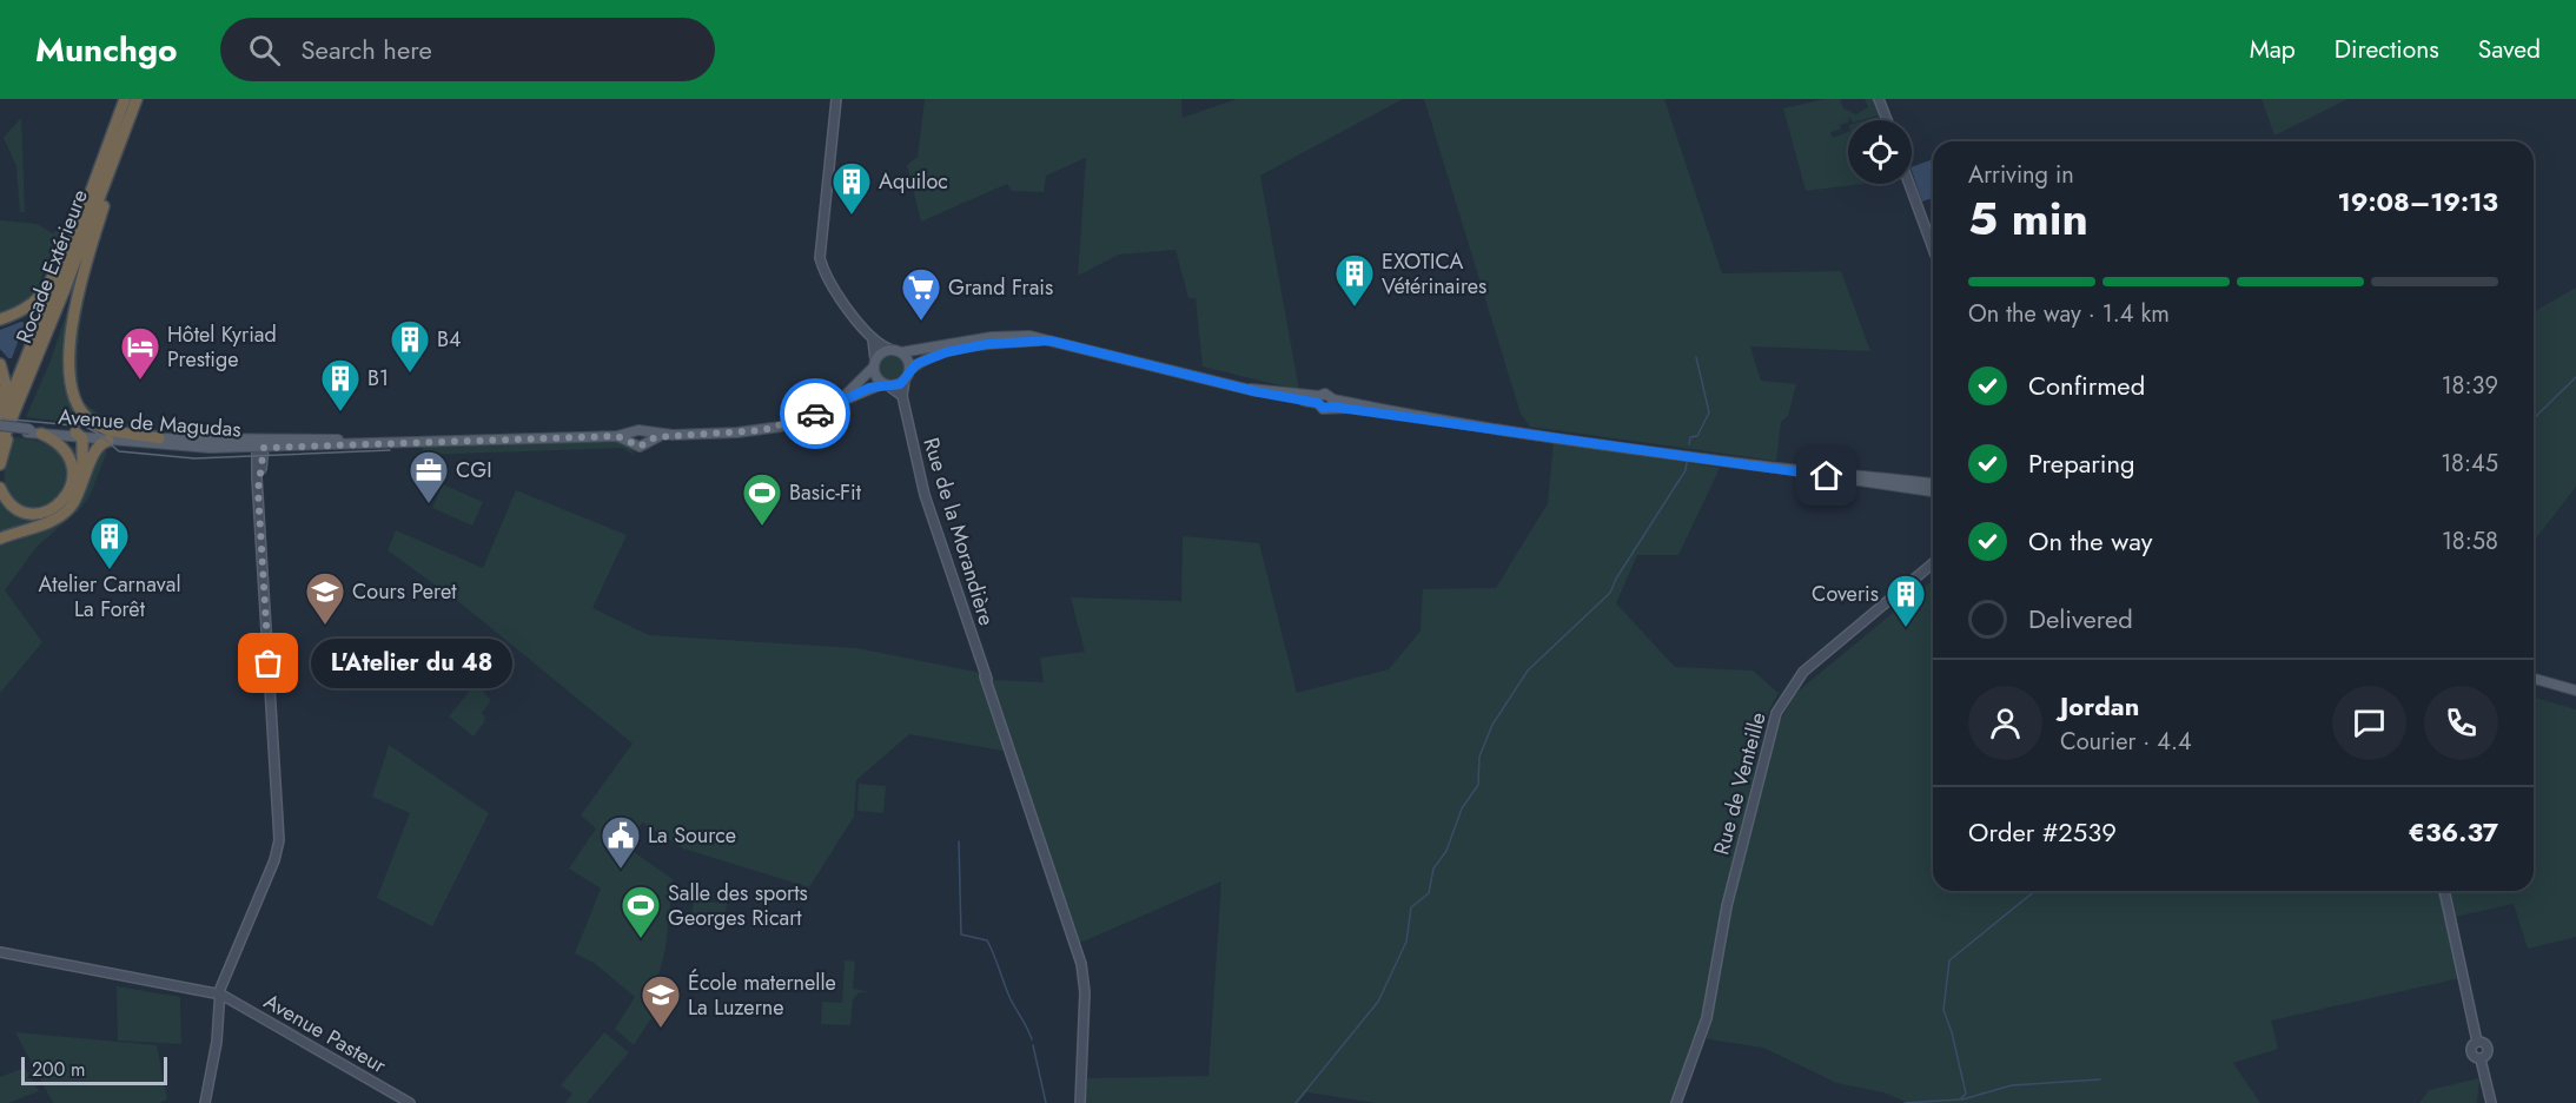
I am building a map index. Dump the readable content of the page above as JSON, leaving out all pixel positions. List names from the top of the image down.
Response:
{
  "streets": {
    "highway": ["Rocade Extérieure"],
    "main road": ["Avenue de Magudas"],
    "street": ["Rue de la Morandière", "Rue de Venteille", "Avenue Pasteur"]
  },
  "places": {
    "building": [
      "Aquiloc",
      "EXOTICA Vétérinaires",
      "B4",
      "B1",
      "Atelier Carnaval La Forêt",
      "Coveris"
    ],
    "supermarket": ["Grand Frais"],
    "hotel": ["Hôtel Kyriad Prestige"],
    "office": ["CGI"],
    "sports": ["Basic-Fit", "Salle des sports Georges Ricart"],
    "school or university": ["Cours Peret", "École maternelle La Luzerne"],
    "other": ["L'Atelier du 48"],
    "public building": ["La Source"]
  },
  "scale_bar": "200 m",
  "page": {
    "header": "Munchgo",
    "search": "Search here",
    "nav": ["Map", "Directions", "Saved"],
    "heading": ["5 min", "Arriving in", "19:08–19:13"],
    "panel": [
      "Jordan",
      "Courier · 4.4",
      "Order #2539",
      "€36.37"
    ],
    "bar": "On the way · 1.4 km",
    "list": [
      ["Confirmed", "18:39"],
      ["Preparing", "18:45"],
      ["On the way", "18:58"],
      "Delivered"
    ],
    "bubble": "L'Atelier du 48",
    "scale": "200 m"
  }
}
